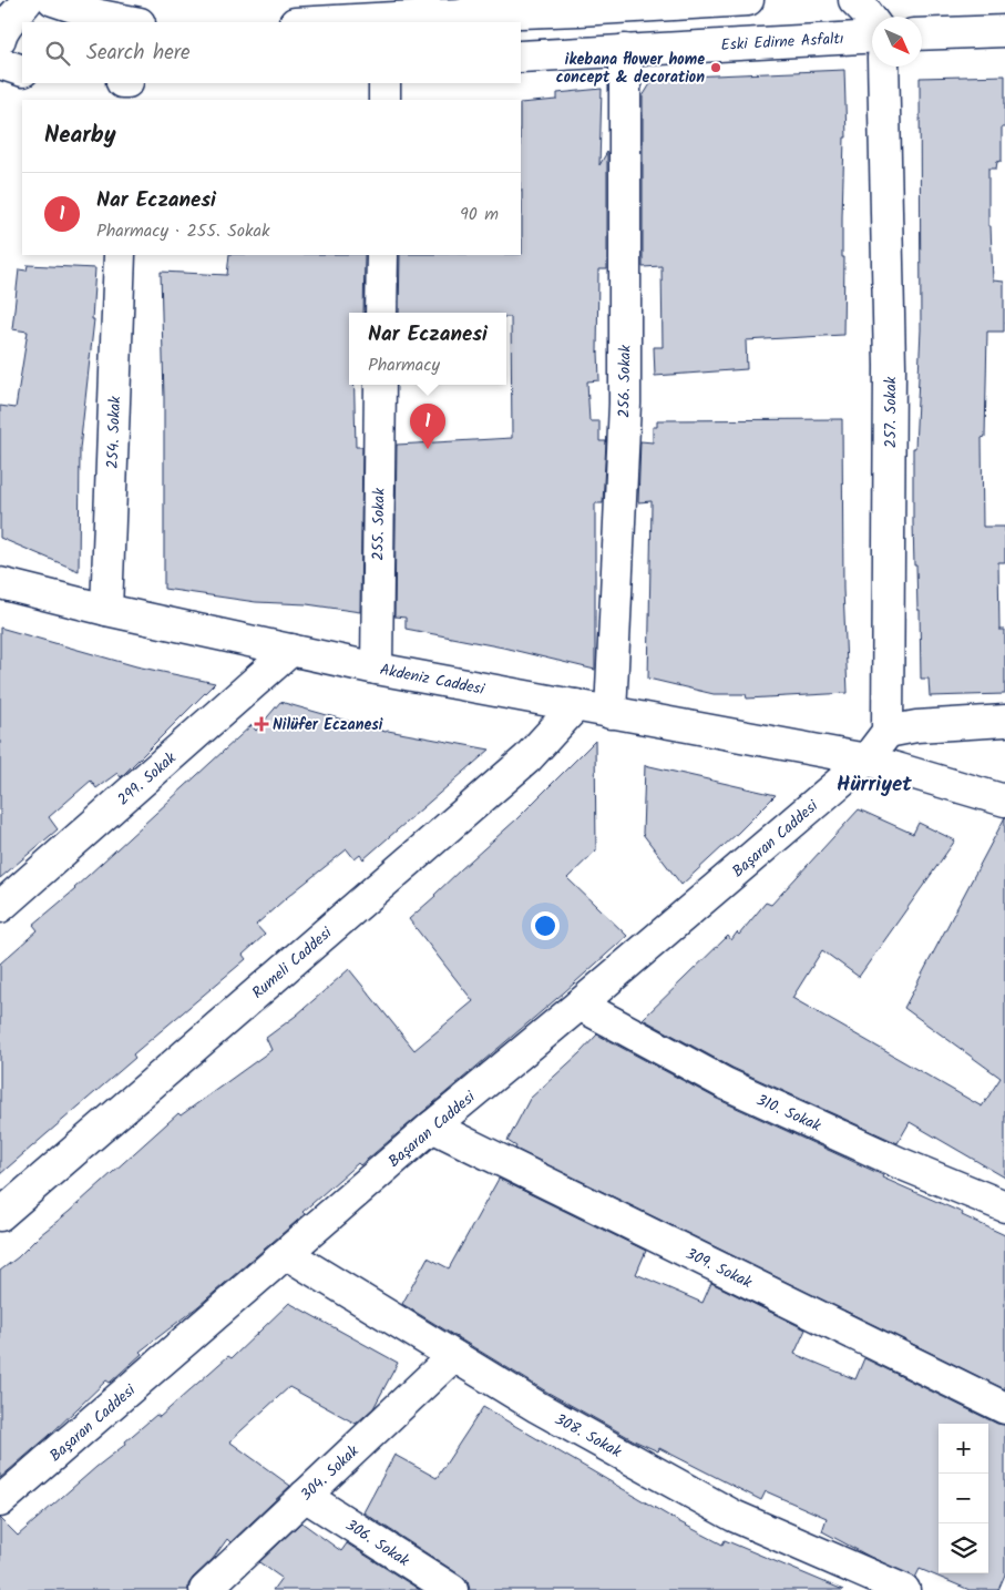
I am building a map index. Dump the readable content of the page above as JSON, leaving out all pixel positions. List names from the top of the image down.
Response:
{
  "streets": {
    "street": [
      "Eski Edirne Asfaltı",
      "256. Sokak",
      "257. Sokak",
      "254. Sokak",
      "255. Sokak",
      "Akdeniz Caddesi",
      "299. Sokak",
      "Başaran Caddesi",
      "Rumeli Caddesi",
      "310. Sokak",
      "309. Sokak",
      "308. Sokak",
      "304. Sokak",
      "306. Sokak"
    ]
  },
  "crossings": [
    ["Eski Edirne Asfaltı", "256. Sokak"],
    ["256. Sokak", "Akdeniz Caddesi"],
    ["254. Sokak", "Akdeniz Caddesi"],
    ["255. Sokak", "Akdeniz Caddesi"],
    ["Akdeniz Caddesi", "299. Sokak"],
    ["Akdeniz Caddesi", "Başaran Caddesi"],
    ["Akdeniz Caddesi", "Rumeli Caddesi"],
    ["Başaran Caddesi", "310. Sokak"],
    ["Başaran Caddesi", "309. Sokak"],
    ["Başaran Caddesi", "308. Sokak"],
    ["308. Sokak", "304. Sokak"],
    ["304. Sokak", "306. Sokak"]
  ],
  "districts": ["Hürriyet"],
  "places": {
    "other": ["ikebana flower home concept & decoration"],
    "health": ["Nilüfer Eczanesi"]
  },
  "north": "bottom right",
  "page": {
    "search": "Search here",
    "heading": "Nearby",
    "list": [
      {
        "mark": "1",
        "name": "Nar Eczanesi",
        "note": "Pharmacy · 255. Sokak",
        "value": "90 m"
      }
    ],
    "popup": ["Nar Eczanesi", "Pharmacy"],
    "pins": "1",
    "map_buttons": ["+", "−"]
  }
}
